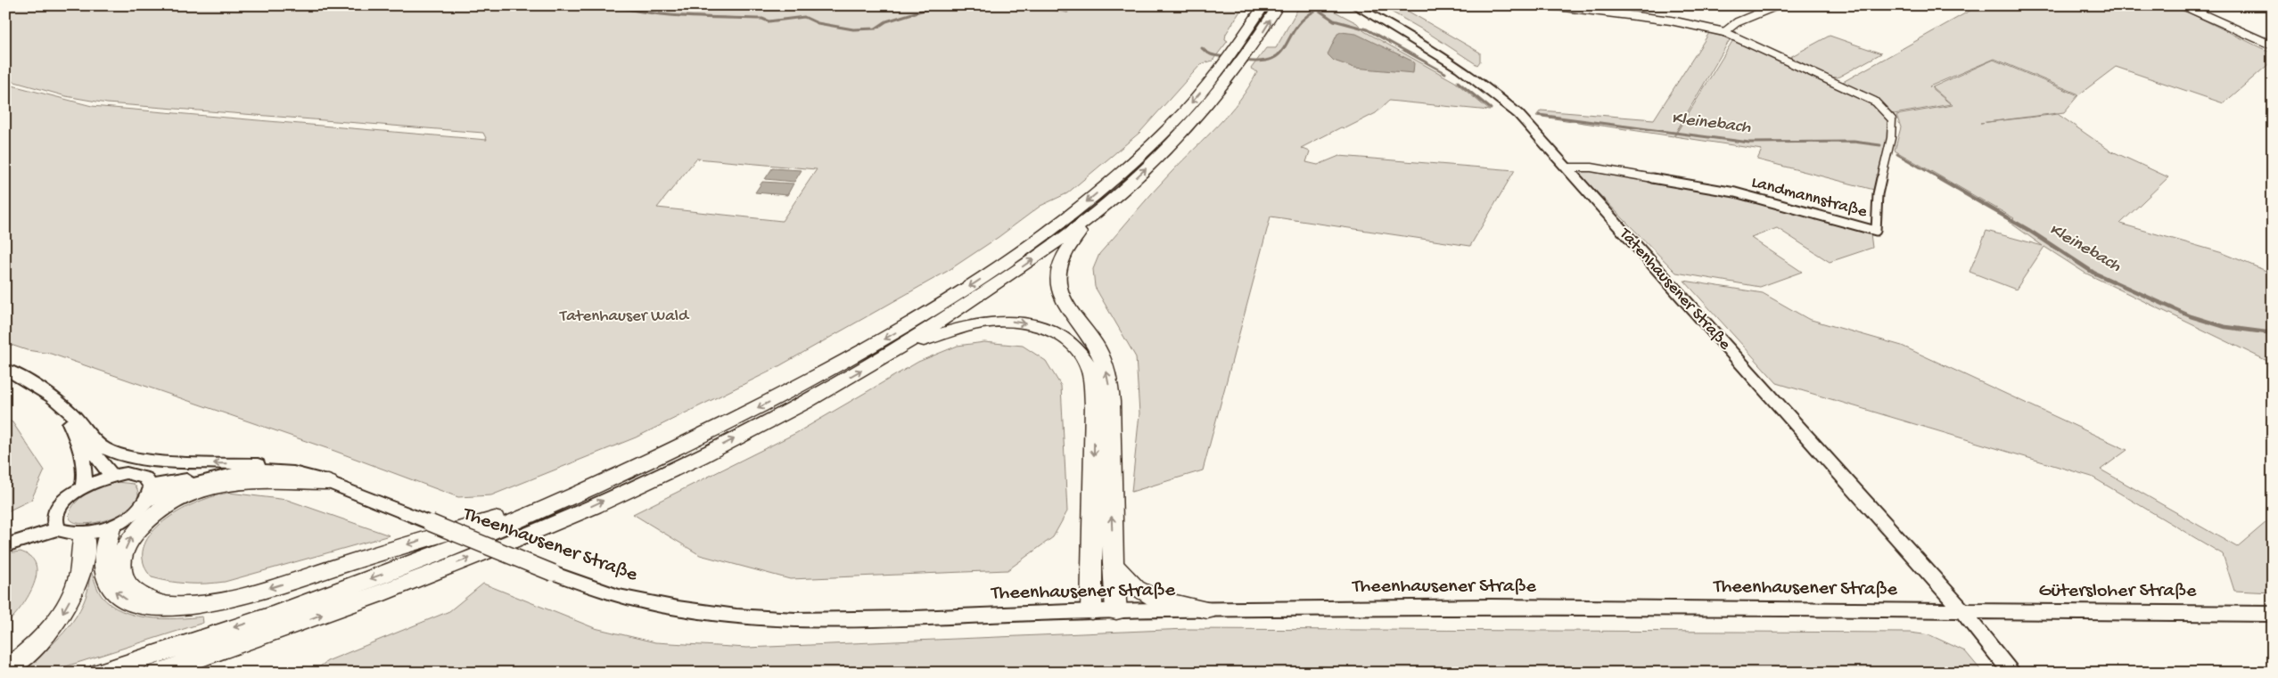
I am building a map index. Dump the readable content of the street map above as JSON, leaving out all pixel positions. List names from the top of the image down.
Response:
{
  "streets": {
    "main road": ["Tatenhausener Straße", "Theenhausener Straße", "Gütersloher Straße"],
    "street": ["Landmannstraße"]
  },
  "crossings": [
    ["Landmannstraße", "Tatenhausener Straße"],
    ["Tatenhausener Straße", "Theenhausener Straße"],
    ["Tatenhausener Straße", "Gütersloher Straße"],
    ["Theenhausener Straße", "Gütersloher Straße"]
  ],
  "water": ["Kleinebach"],
  "parks": ["Tatenhauser Wald"]
}
